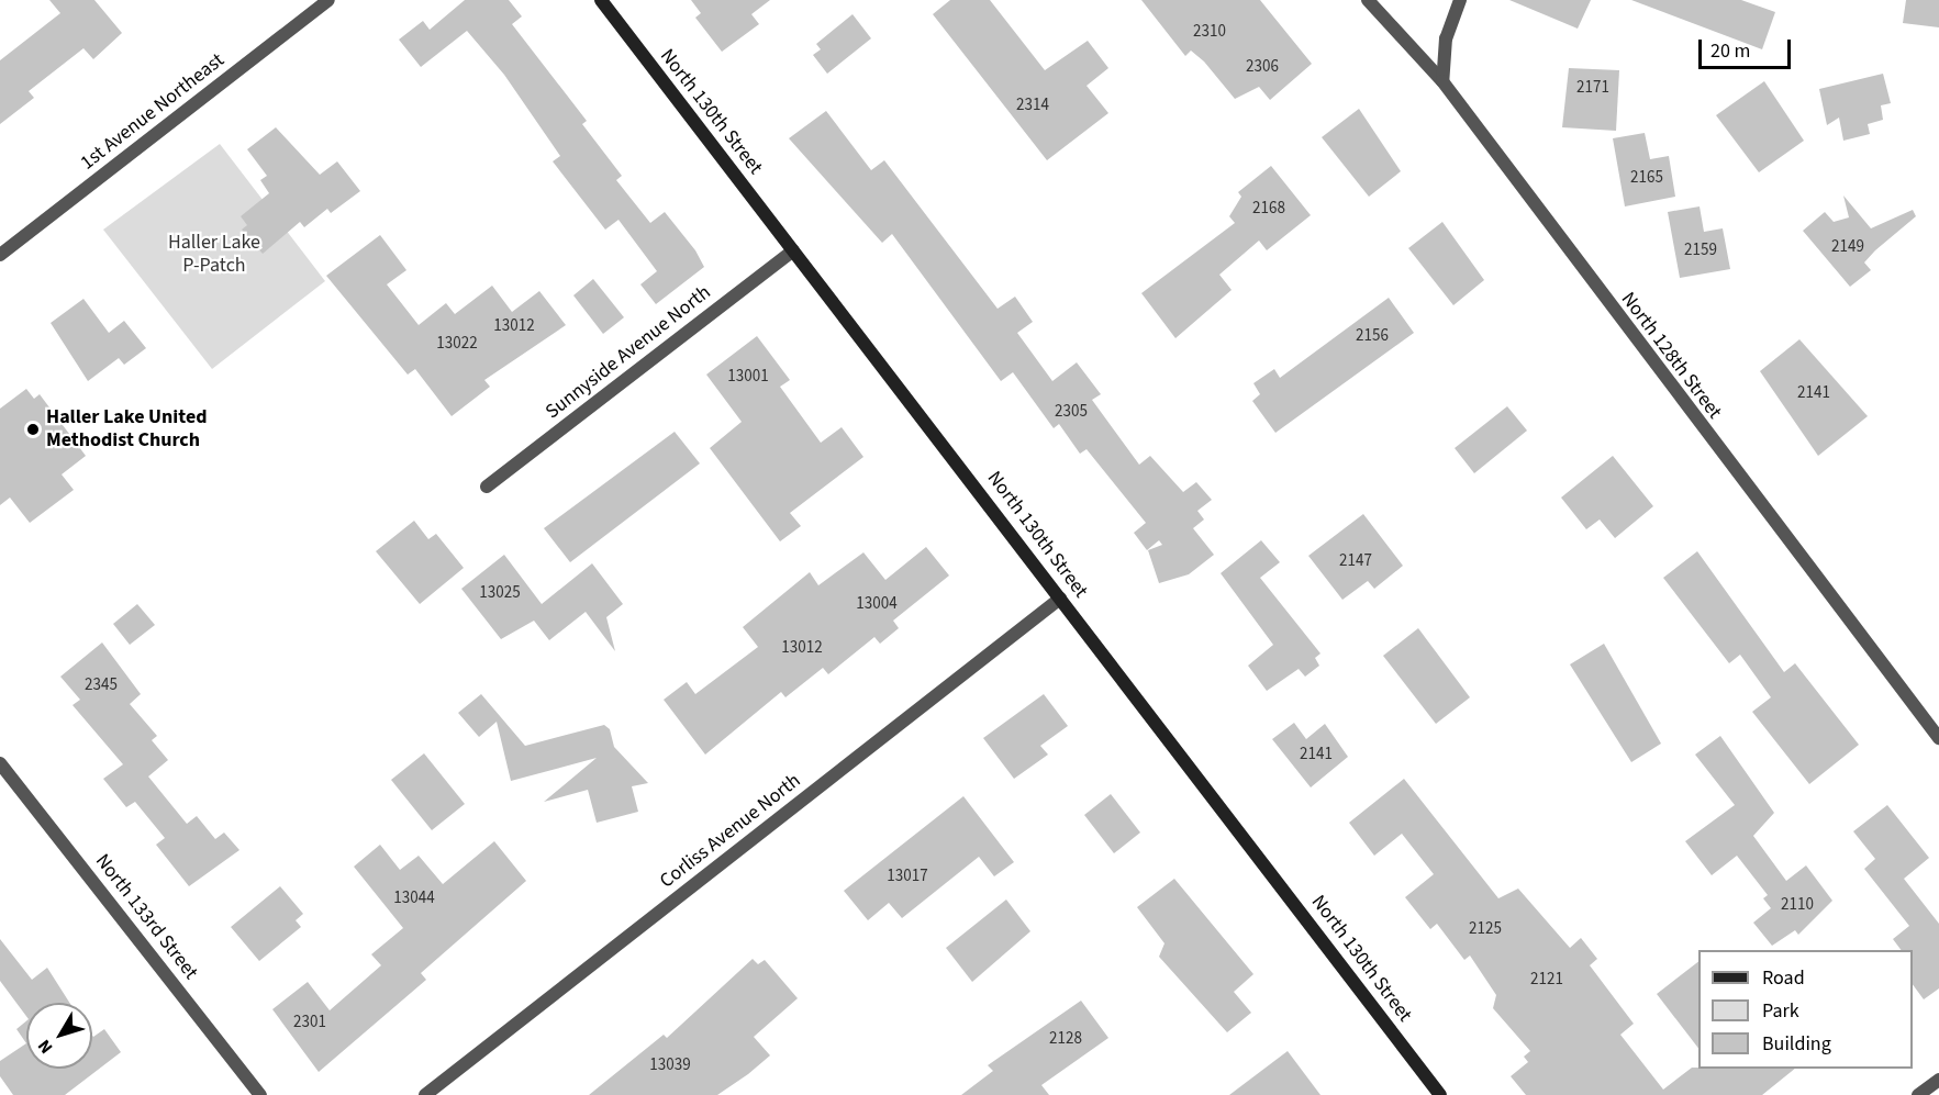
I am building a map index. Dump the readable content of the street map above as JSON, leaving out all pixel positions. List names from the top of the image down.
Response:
{
  "streets": {
    "main road": ["North 130th Street"],
    "street": [
      "1st Avenue Northeast",
      "Sunnyside Avenue North",
      "North 128th Street",
      "Corliss Avenue North",
      "North 133rd Street"
    ]
  },
  "crossings": [
    ["North 130th Street", "Sunnyside Avenue North"],
    ["North 130th Street", "Corliss Avenue North"]
  ],
  "parks": ["Haller Lake P-Patch"],
  "places": ["Haller Lake United Methodist Church"],
  "house_numbers": [
    "2310",
    "2306",
    "2171",
    "2314",
    "2165",
    "2168",
    "2149",
    "2159",
    "13012",
    "2156",
    "13022",
    "13001",
    "2141",
    "2305",
    "2147",
    "13025",
    "13004",
    "13012",
    "2345",
    "2141",
    "13017",
    "13044",
    "2110",
    "2125",
    "2121",
    "2301",
    "2128",
    "13039"
  ],
  "legend": ["Road", "Park", "Building"],
  "scale_bar": "20 m",
  "north": "bottom left"
}
